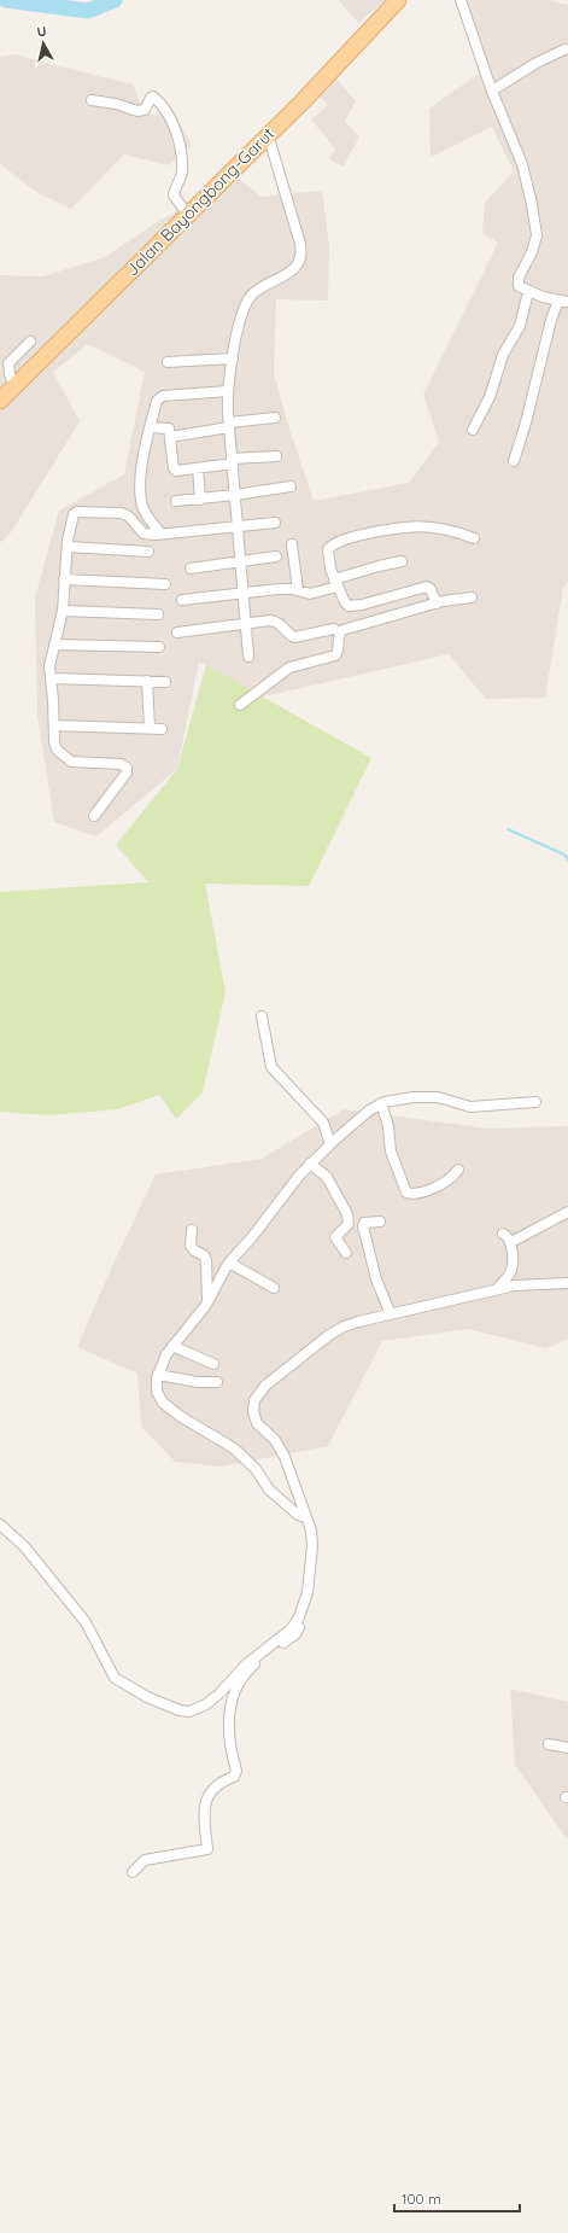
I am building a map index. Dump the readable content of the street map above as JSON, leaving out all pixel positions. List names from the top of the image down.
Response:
{
  "streets": {
    "main road": ["Jalan Bayongbong-Garut"]
  },
  "scale_bar": "100 m",
  "north": "top"
}
